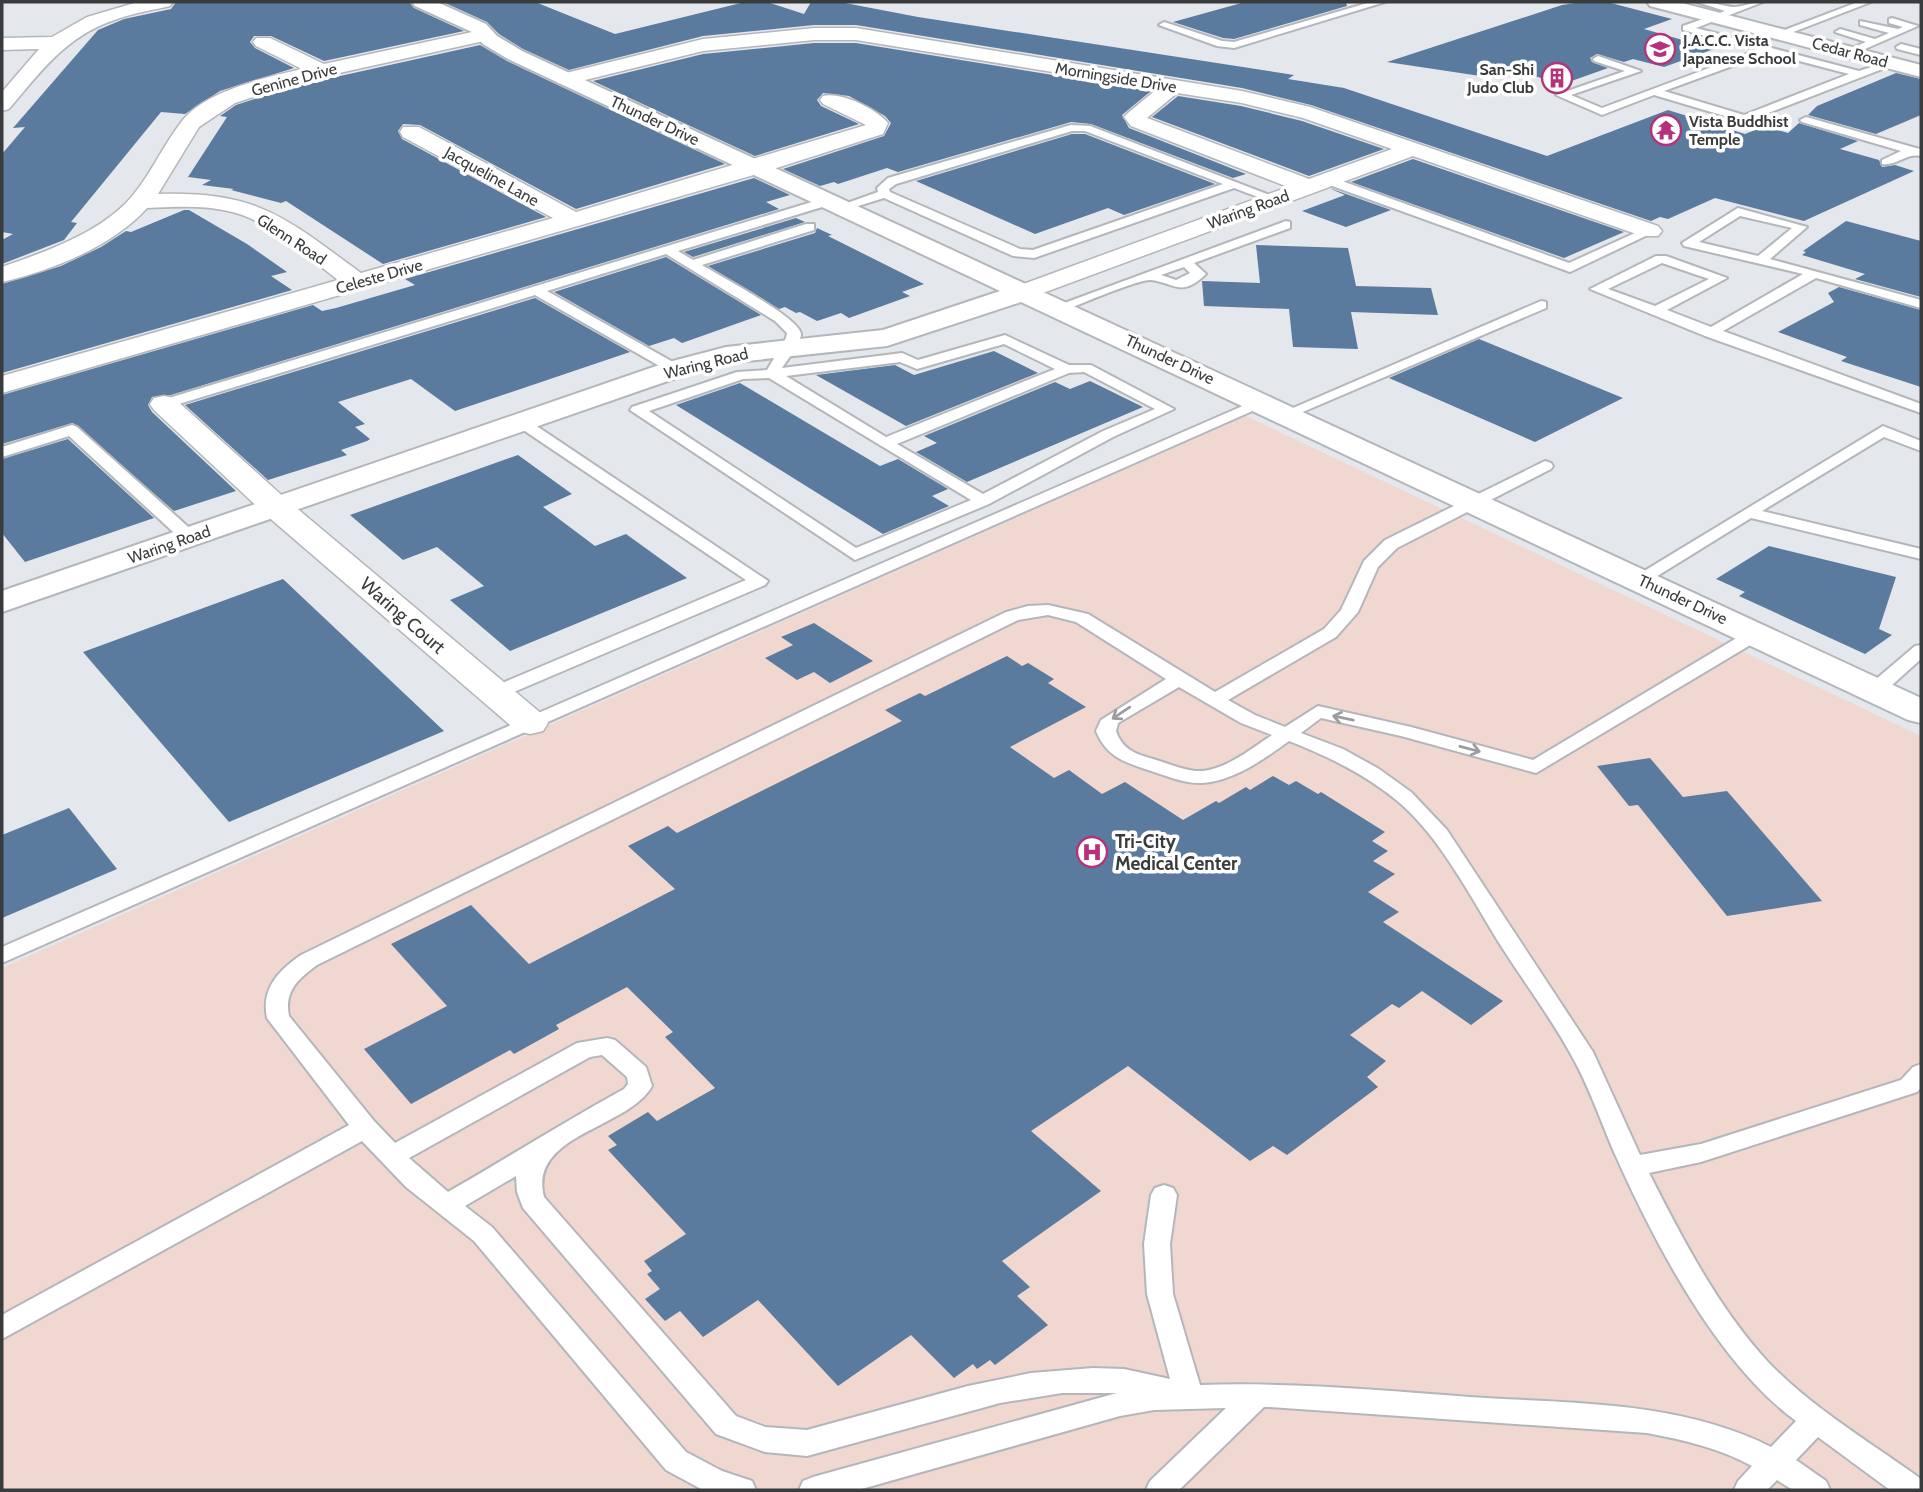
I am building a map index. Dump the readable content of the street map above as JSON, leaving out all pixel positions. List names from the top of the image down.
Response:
{
  "streets": {
    "street": [
      "Cedar Road",
      "Morningside Drive",
      "Genine Drive",
      "Thunder Drive",
      "Jacqueline Lane",
      "Waring Road",
      "Glenn Road",
      "Celeste Drive",
      "Waring Court"
    ]
  },
  "crossings": [
    ["Morningside Drive", "Thunder Drive"],
    ["Morningside Drive", "Waring Road"],
    ["Genine Drive", "Thunder Drive"],
    ["Genine Drive", "Glenn Road"],
    ["Thunder Drive", "Waring Road"],
    ["Thunder Drive", "Celeste Drive"],
    ["Jacqueline Lane", "Celeste Drive"],
    ["Waring Road", "Waring Court"],
    ["Glenn Road", "Celeste Drive"]
  ],
  "places": {
    "school or university": ["J.A.C.C. Vista Japanese School"],
    "building": ["San-Shi Judo Club"],
    "temple": ["Vista Buddhist Temple"],
    "hospital": ["Tri-City Medical Center"]
  }
}
